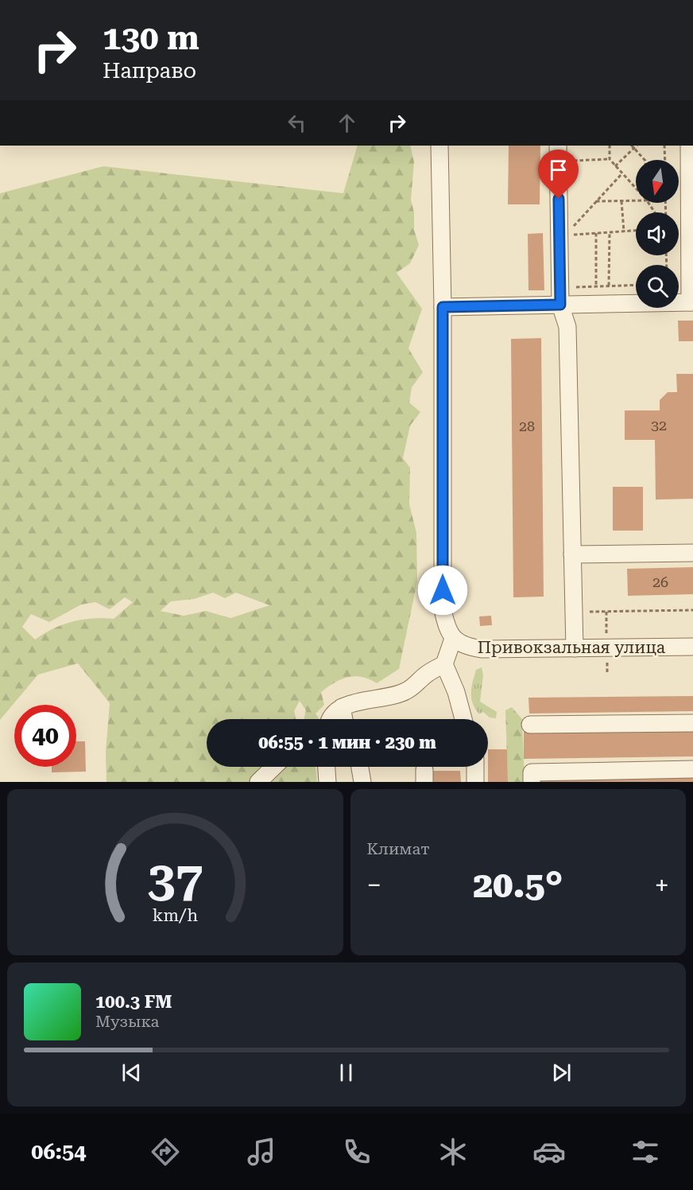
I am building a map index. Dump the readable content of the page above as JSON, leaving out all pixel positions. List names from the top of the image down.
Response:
{
  "streets": {
    "street": ["Привокзальная улица"]
  },
  "house_numbers": ["32", "28", "26"],
  "north": "bottom",
  "page": {
    "turn": ["130 m", "Направо"],
    "limit": "40",
    "trip": "06:55 · 1 мин · 230 m",
    "tile": "Климат",
    "heat": ["−", "20.5°", "+"],
    "song": ["100.3 FM", "Музыка"],
    "tabs": "06:54",
    "gauge": ["37", "km/h"]
  }
}
